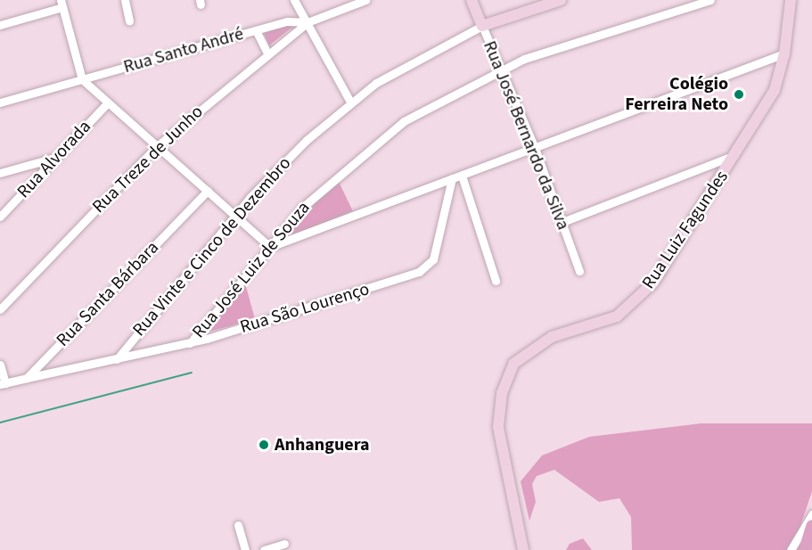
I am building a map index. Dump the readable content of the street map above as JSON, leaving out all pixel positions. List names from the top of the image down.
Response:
{
  "streets": {
    "main road": ["Rua José Bernardo da Silva", "Rua Luiz Fagundes", "Rua Vinte e Cinco de Dezembro"],
    "street": [
      "Rua Santo André",
      "Rua Alvorada",
      "Rua Treze de Junho",
      "Rua José Luiz de Souza",
      "Rua Santa Bárbara",
      "Rua São Lourenço"
    ]
  },
  "crossings": [
    ["Rua Santo André", "Rua Treze de Junho"],
    ["Rua José Bernardo da Silva", "Rua Vinte e Cinco de Dezembro"],
    ["Rua José Bernardo da Silva", "Rua José Luiz de Souza"],
    ["Rua Vinte e Cinco de Dezembro", "Rua São Lourenço"],
    ["Rua José Luiz de Souza", "Rua São Lourenço"],
    ["Rua Santa Bárbara", "Rua São Lourenço"]
  ],
  "places": ["Colégio Ferreira Neto", "Anhanguera"]
}
